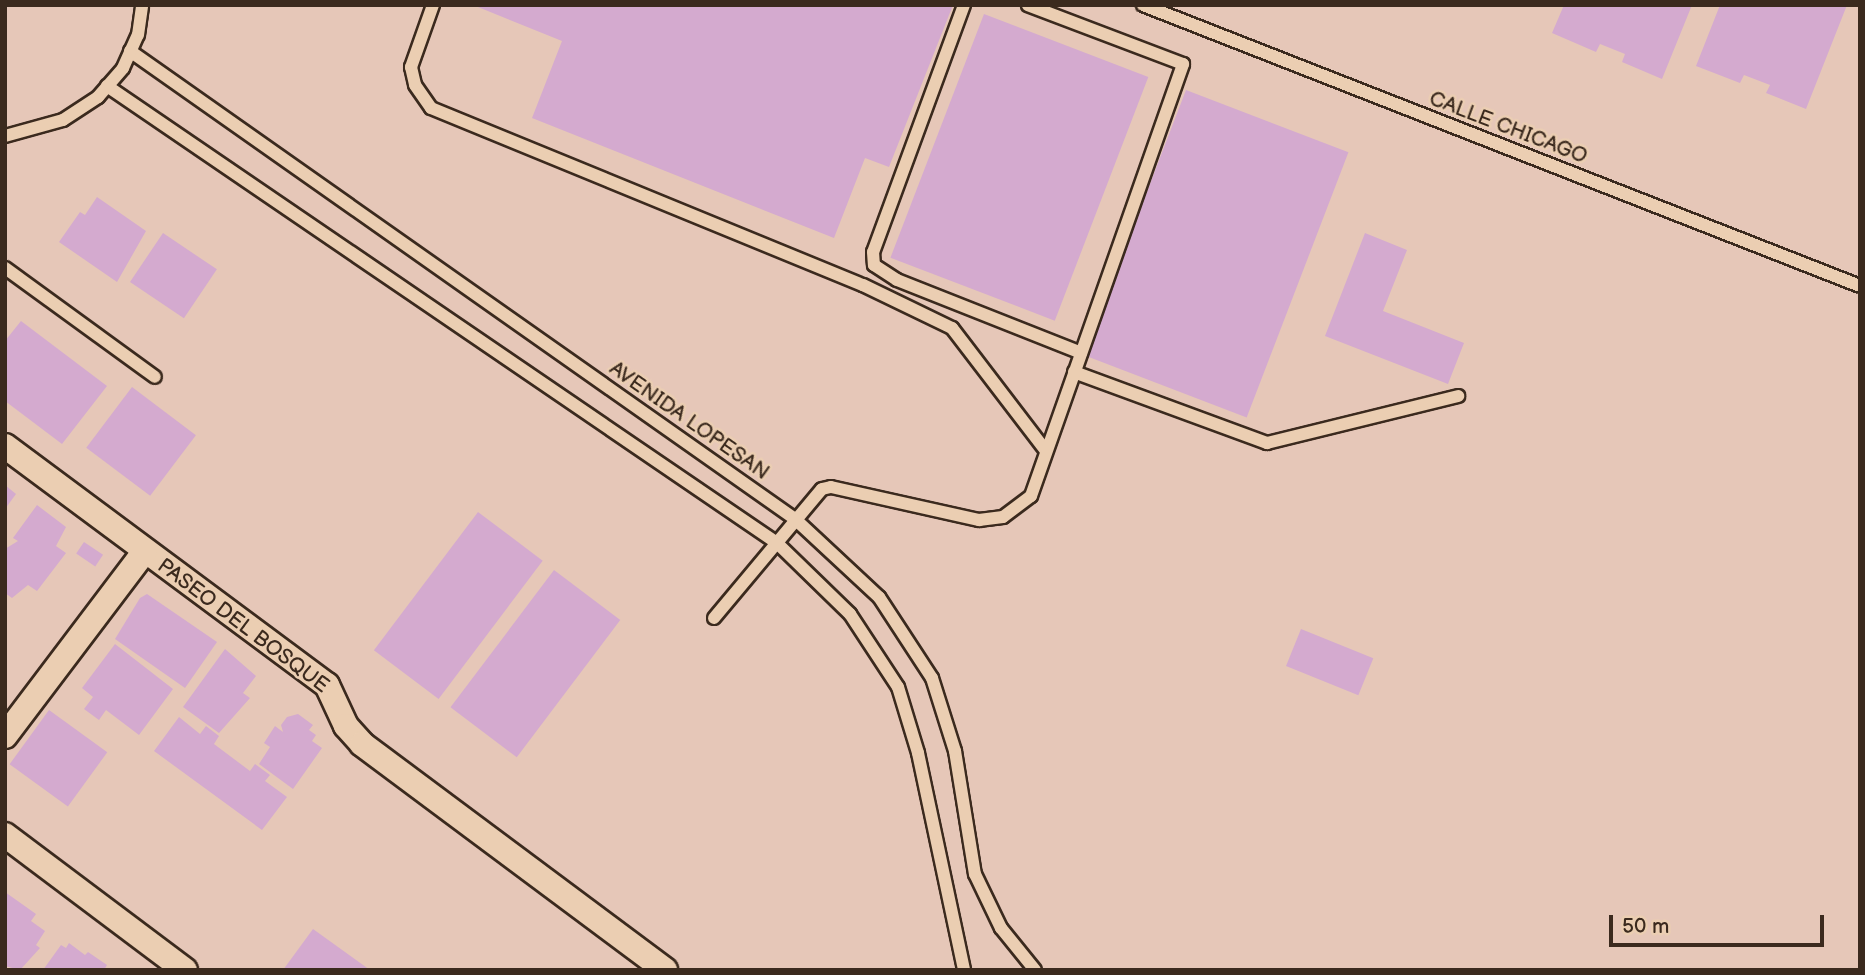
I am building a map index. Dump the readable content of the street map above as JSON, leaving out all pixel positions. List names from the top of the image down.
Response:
{
  "streets": {
    "street": ["PASEO DEL BOSQUE"],
    "lane": ["CALLE CHICAGO", "AVENIDA LOPESAN"]
  },
  "scale_bar": "50 m"
}
